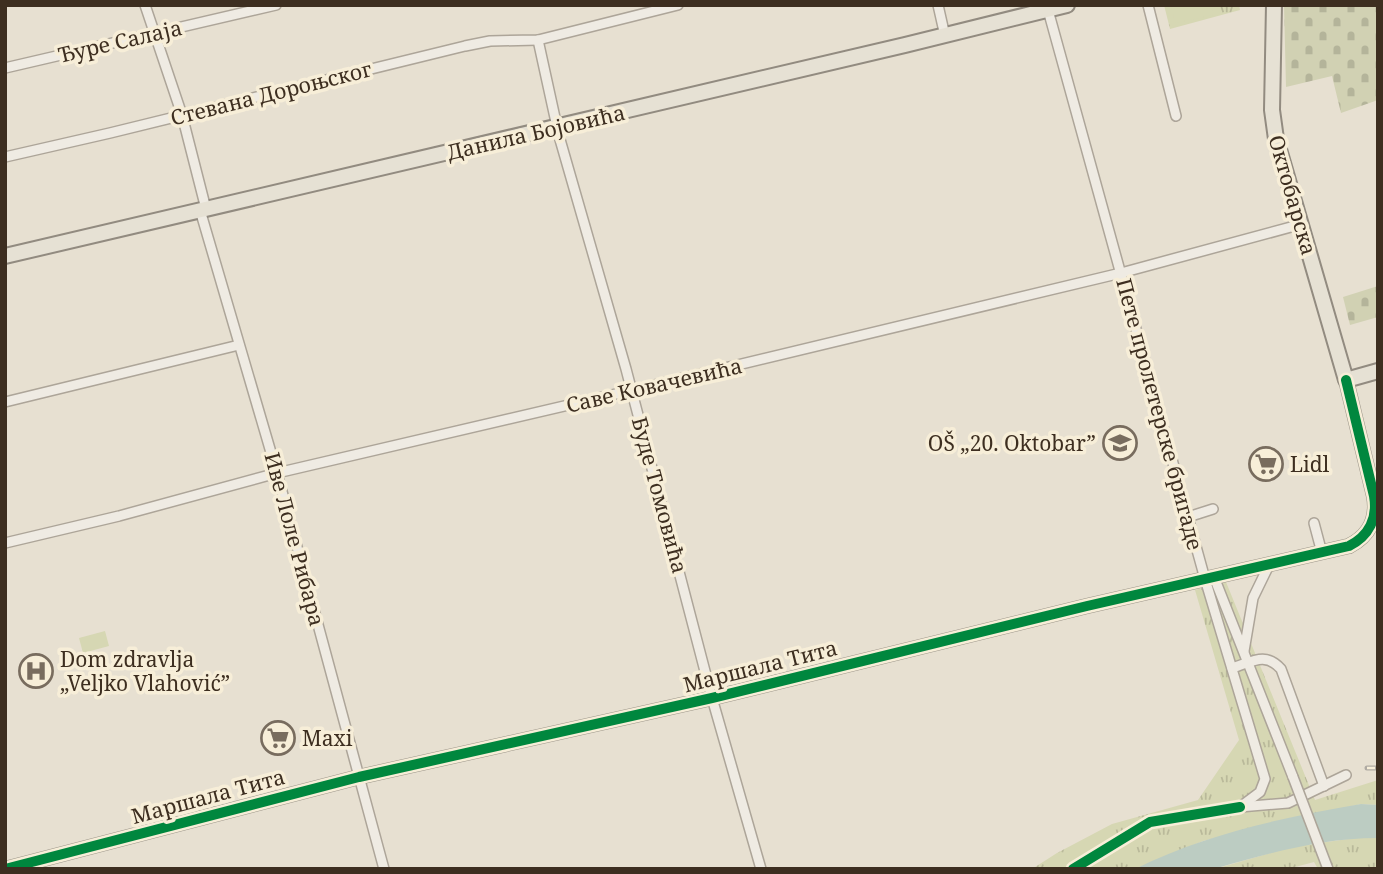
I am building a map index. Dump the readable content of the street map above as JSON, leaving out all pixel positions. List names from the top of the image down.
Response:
{
  "streets": {
    "main road": ["Данила Бојовића", "Октобарска"],
    "street": [
      "Ђуре Салаја",
      "Стевана Дороњског",
      "Саве Ковачевића",
      "Пете пролетерске бригаде",
      "Буде Томовића",
      "Иве Лоле Рибара",
      "Маршала Тита"
    ]
  },
  "crossings": [
    ["Ђуре Салаја", "Иве Лоле Рибара"],
    ["Стевана Дороњског", "Буде Томовића"],
    ["Стевана Дороњског", "Иве Лоле Рибара"],
    ["Данила Бојовића", "Пете пролетерске бригаде"],
    ["Данила Бојовића", "Буде Томовића"],
    ["Данила Бојовића", "Иве Лоле Рибара"],
    ["Октобарска", "Саве Ковачевића"],
    ["Октобарска", "Маршала Тита"],
    ["Саве Ковачевића", "Пете пролетерске бригаде"],
    ["Саве Ковачевића", "Буде Томовића"],
    ["Саве Ковачевића", "Иве Лоле Рибара"],
    ["Пете пролетерске бригаде", "Маршала Тита"],
    ["Буде Томовића", "Маршала Тита"],
    ["Иве Лоле Рибара", "Маршала Тита"]
  ],
  "places": {
    "school or university": ["OŠ „20. Oktobar”"],
    "supermarket": ["Lidl", "Maxi"],
    "hospital": ["Dom zdravlja „Veljko Vlahović”"]
  }
}
